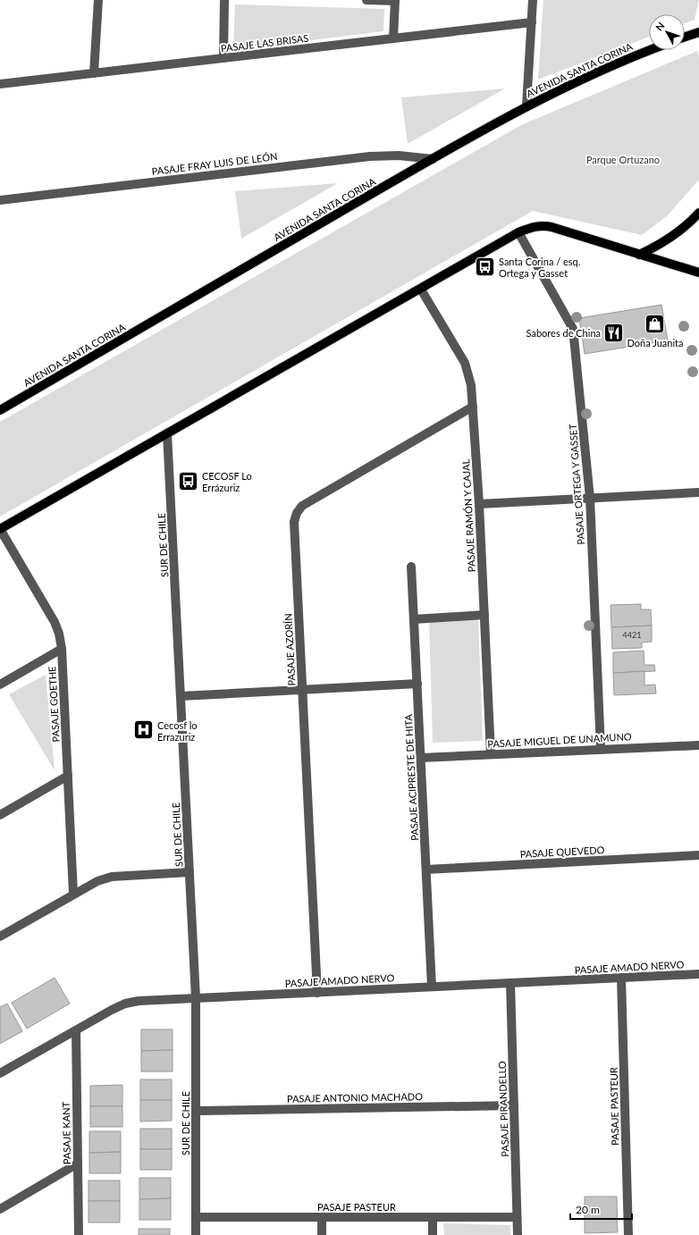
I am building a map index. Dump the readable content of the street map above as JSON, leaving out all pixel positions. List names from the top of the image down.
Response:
{
  "streets": {
    "main road": ["AVENIDA SANTA CORINA"],
    "street": [
      "PASAJE LAS BRISAS",
      "PASAJE FRAY LUIS DE LEÓN",
      "PASAJE ORTEGA Y GASSET",
      "PASAJE RAMÓN Y CAJAL",
      "SUR DE CHILE",
      "PASAJE AZORÍN",
      "PASAJE GOETHE",
      "PASAJE MIGUEL DE UNAMUNO",
      "PASAJE ACIPRESTE DE HITA",
      "PASAJE QUEVEDO",
      "PASAJE AMADO NERVO",
      "PASAJE ANTONIO MACHADO",
      "PASAJE PASTEUR",
      "PASAJE PIRANDELLO",
      "PASAJE KANT"
    ]
  },
  "crossings": [
    ["AVENIDA SANTA CORINA", "PASAJE FRAY LUIS DE LEÓN"],
    ["PASAJE ORTEGA Y GASSET", "PASAJE MIGUEL DE UNAMUNO"],
    ["PASAJE RAMÓN Y CAJAL", "PASAJE AZORÍN"],
    ["PASAJE RAMÓN Y CAJAL", "PASAJE MIGUEL DE UNAMUNO"],
    ["SUR DE CHILE", "PASAJE AMADO NERVO"],
    ["SUR DE CHILE", "PASAJE ANTONIO MACHADO"],
    ["SUR DE CHILE", "PASAJE PASTEUR"],
    ["PASAJE AZORÍN", "PASAJE AMADO NERVO"],
    ["PASAJE MIGUEL DE UNAMUNO", "PASAJE ACIPRESTE DE HITA"],
    ["PASAJE ACIPRESTE DE HITA", "PASAJE QUEVEDO"],
    ["PASAJE ACIPRESTE DE HITA", "PASAJE AMADO NERVO"],
    ["PASAJE AMADO NERVO", "PASAJE PASTEUR"],
    ["PASAJE AMADO NERVO", "PASAJE PIRANDELLO"],
    ["PASAJE AMADO NERVO", "PASAJE KANT"],
    ["PASAJE ANTONIO MACHADO", "PASAJE PIRANDELLO"],
    ["PASAJE PASTEUR", "PASAJE PIRANDELLO"]
  ],
  "parks": ["Parque Ortuzano"],
  "places": {
    "bus stop": ["Santa Corina / esq. Ortega y Gasset", "CECOSF Lo Errázuriz"],
    "shop": ["Doña Juanita"],
    "restaurant": ["Sabores de China"],
    "hospital": ["Cecosf lo Errazuriz"]
  },
  "house_numbers": ["4421"],
  "scale_bar": "20 m",
  "north": "top left"
}
